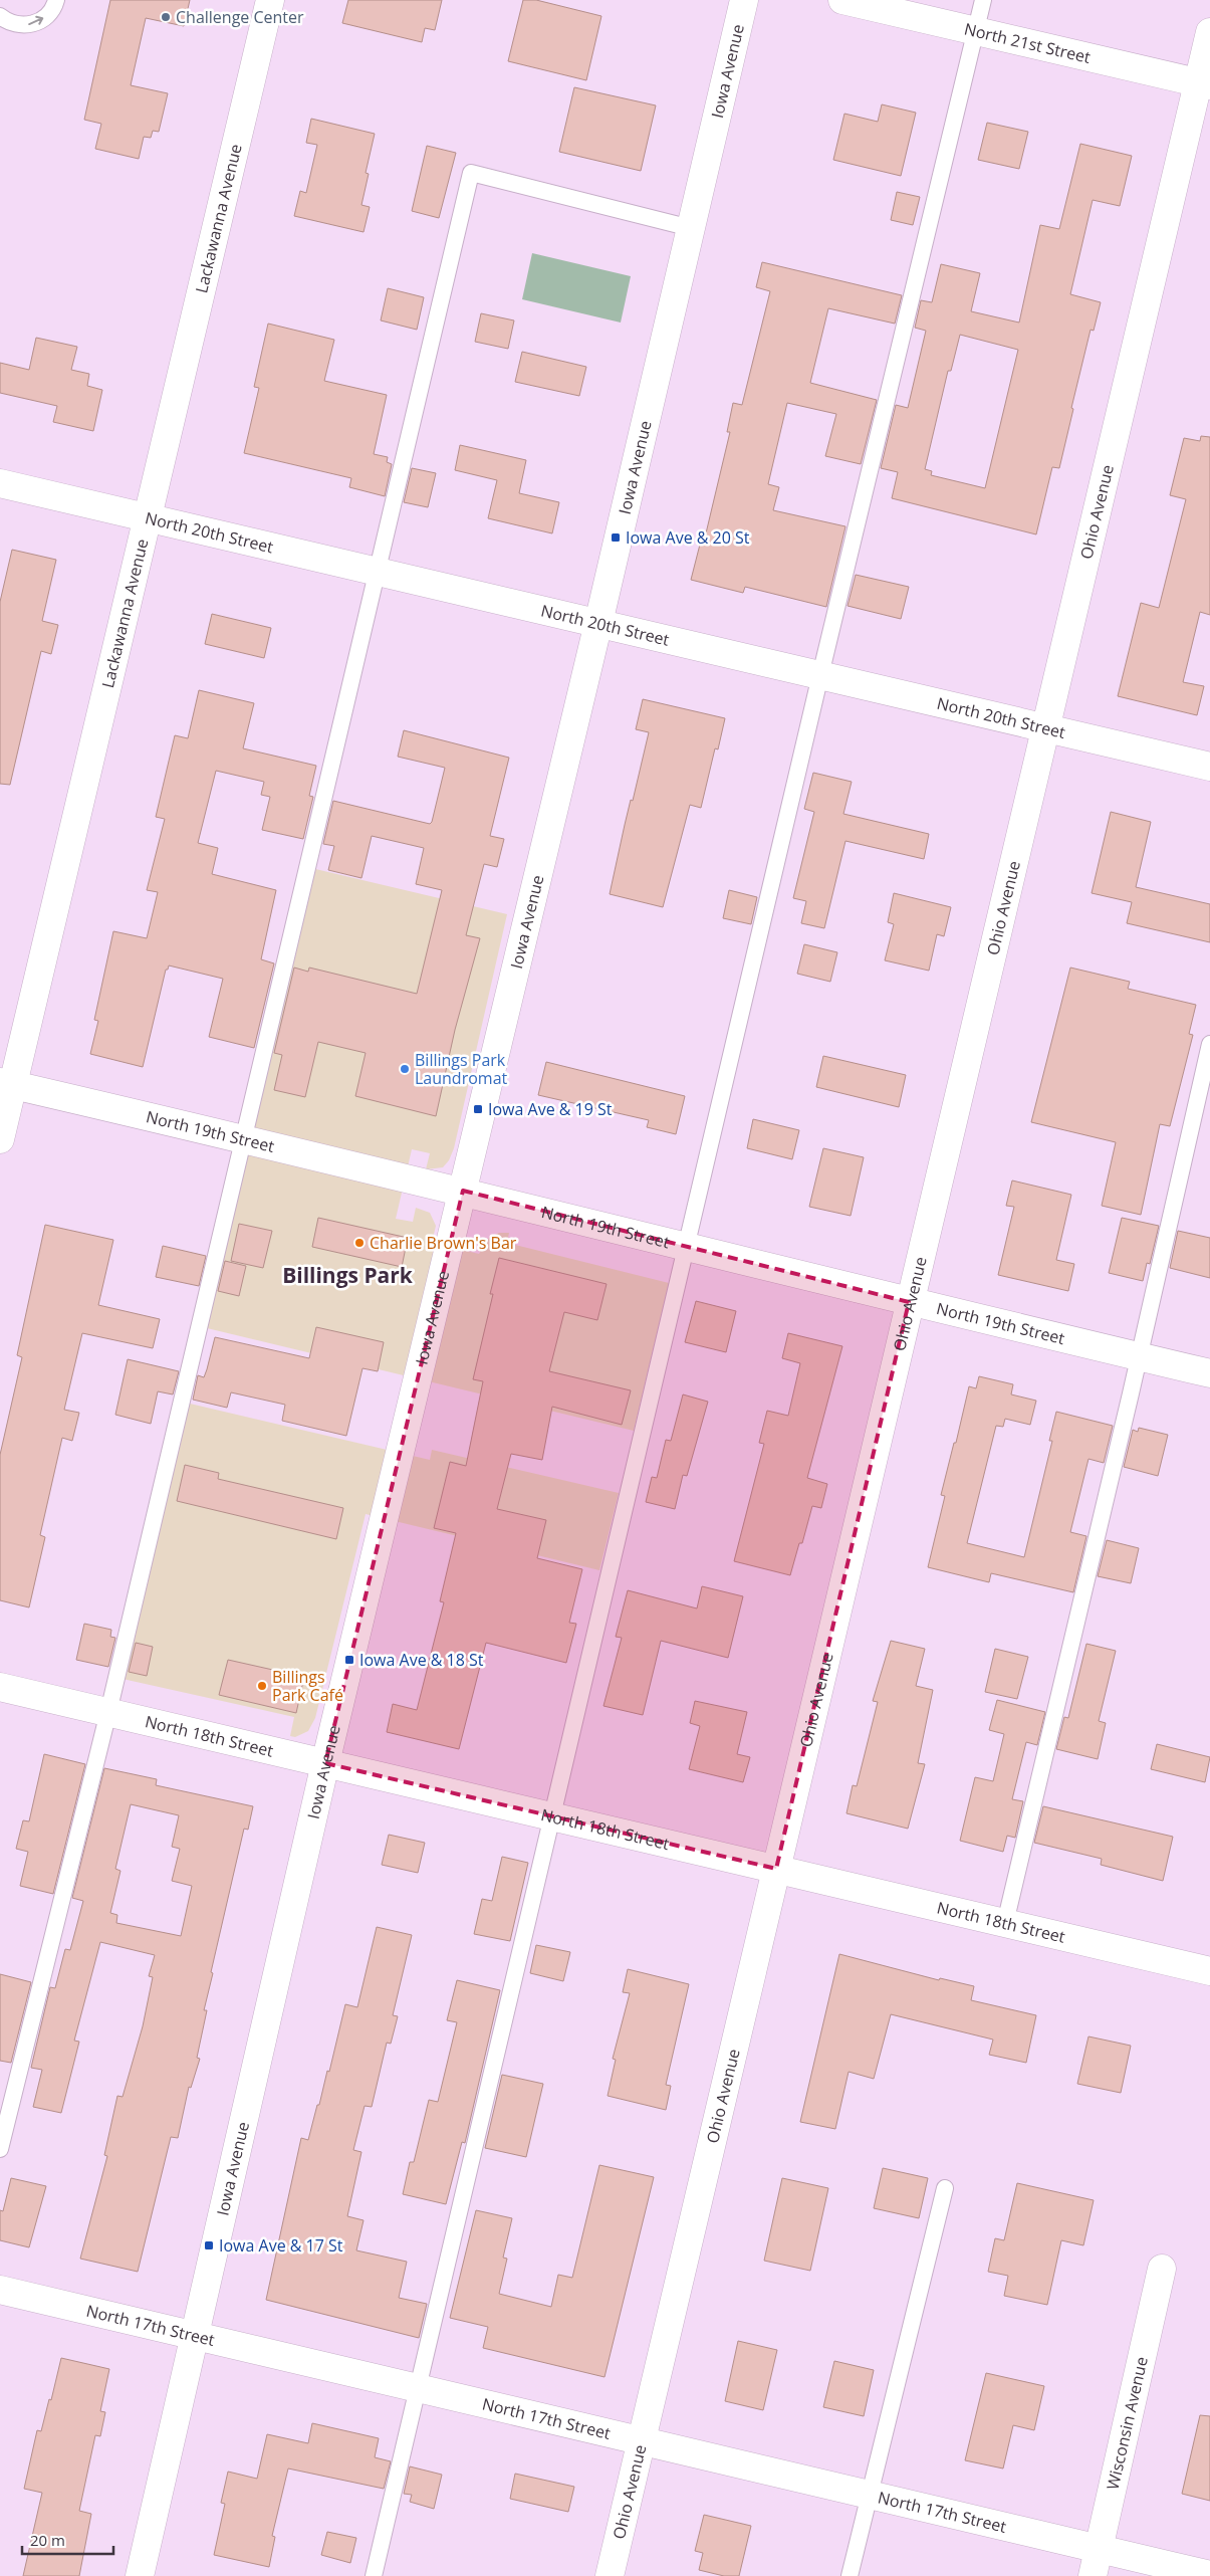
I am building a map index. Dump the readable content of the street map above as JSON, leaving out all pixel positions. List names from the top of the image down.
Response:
{
  "streets": {
    "street": [
      "North 21st Street",
      "Iowa Avenue",
      "Lackawanna Avenue",
      "Ohio Avenue",
      "North 20th Street",
      "North 19th Street",
      "North 18th Street",
      "North 17th Street",
      "Wisconsin Avenue"
    ]
  },
  "crossings": [
    ["North 21st Street", "Ohio Avenue"],
    ["Iowa Avenue", "North 20th Street"],
    ["Iowa Avenue", "North 19th Street"],
    ["Iowa Avenue", "North 18th Street"],
    ["Iowa Avenue", "North 17th Street"],
    ["Lackawanna Avenue", "North 20th Street"],
    ["Lackawanna Avenue", "North 19th Street"],
    ["Ohio Avenue", "North 20th Street"],
    ["Ohio Avenue", "North 19th Street"],
    ["Ohio Avenue", "North 18th Street"],
    ["Ohio Avenue", "North 17th Street"],
    ["North 17th Street", "Wisconsin Avenue"]
  ],
  "districts": ["Billings Park"],
  "places": {
    "other": [
      "Challenge Center",
      "Billings Park Laundromat",
      "Charlie Brown's Bar",
      "Billings Park Café"
    ],
    "transit": [
      "Iowa Ave & 20 St",
      "Iowa Ave & 19 St",
      "Iowa Ave & 18 St",
      "Iowa Ave & 17 St"
    ]
  },
  "scale_bar": "20 m"
}
